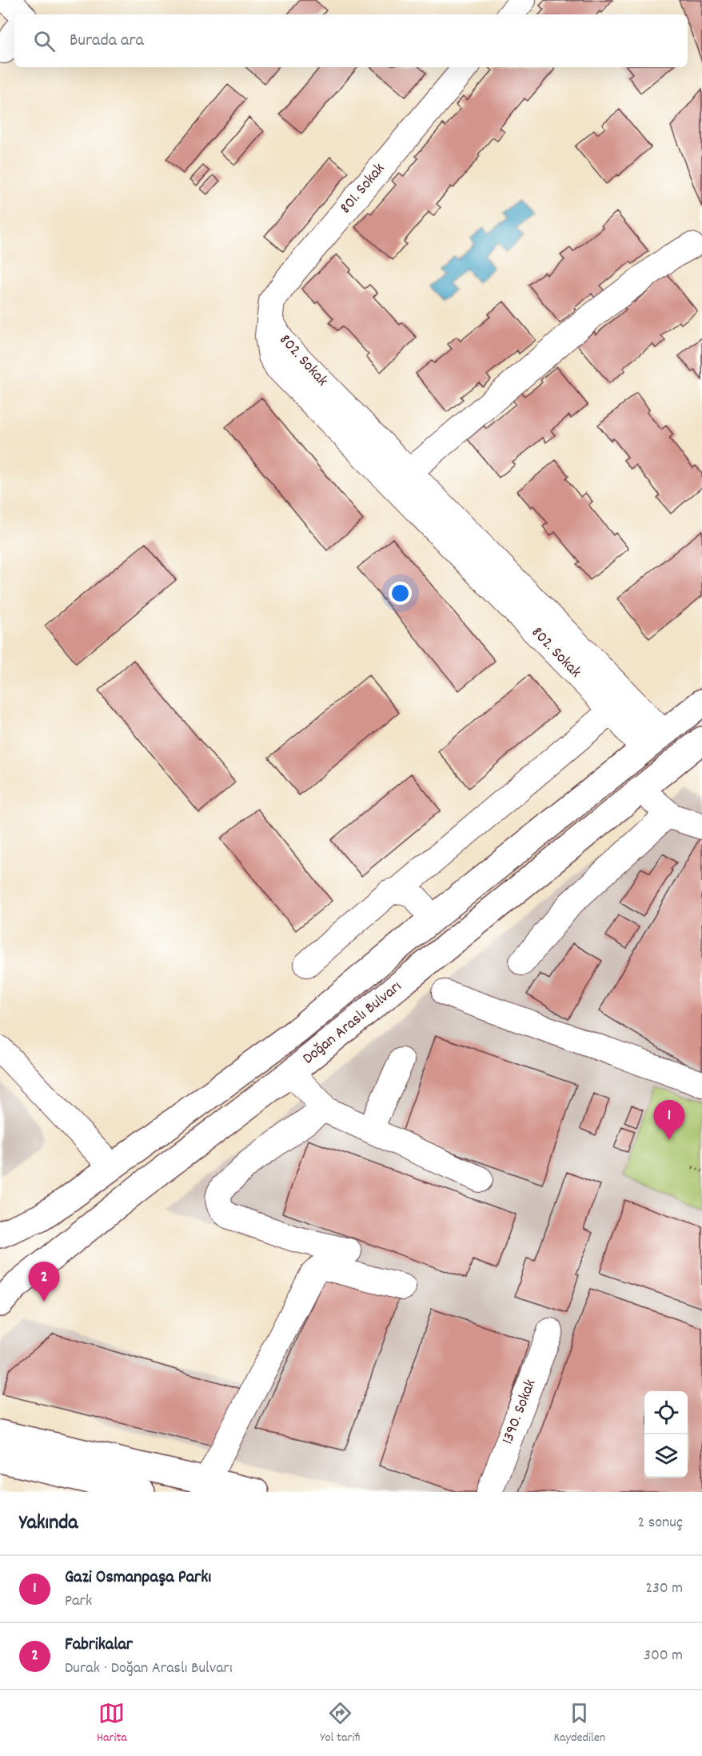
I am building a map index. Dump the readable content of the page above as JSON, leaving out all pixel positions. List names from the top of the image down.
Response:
{
  "streets": {
    "main road": ["Doğan Araslı Bulvarı"],
    "street": ["801. Sokak", "802. Sokak", "1390. Sokak"]
  },
  "crossings": [
    ["801. Sokak", "802. Sokak"],
    ["802. Sokak", "Doğan Araslı Bulvarı"]
  ],
  "page": {
    "search": "Burada ara",
    "pins": ["1", "2"],
    "heading": ["Yakında", "2 sonuç"],
    "list": [
      {
        "mark": "1",
        "name": "Gazi Osmanpaşa Parkı",
        "note": "Park",
        "value": "230 m"
      },
      {
        "mark": "2",
        "name": "Fabrikalar",
        "note": "Durak · Doğan Araslı Bulvarı",
        "value": "300 m"
      }
    ],
    "nav": ["Harita", "Yol tarifi", "Kaydedilen"]
  }
}
